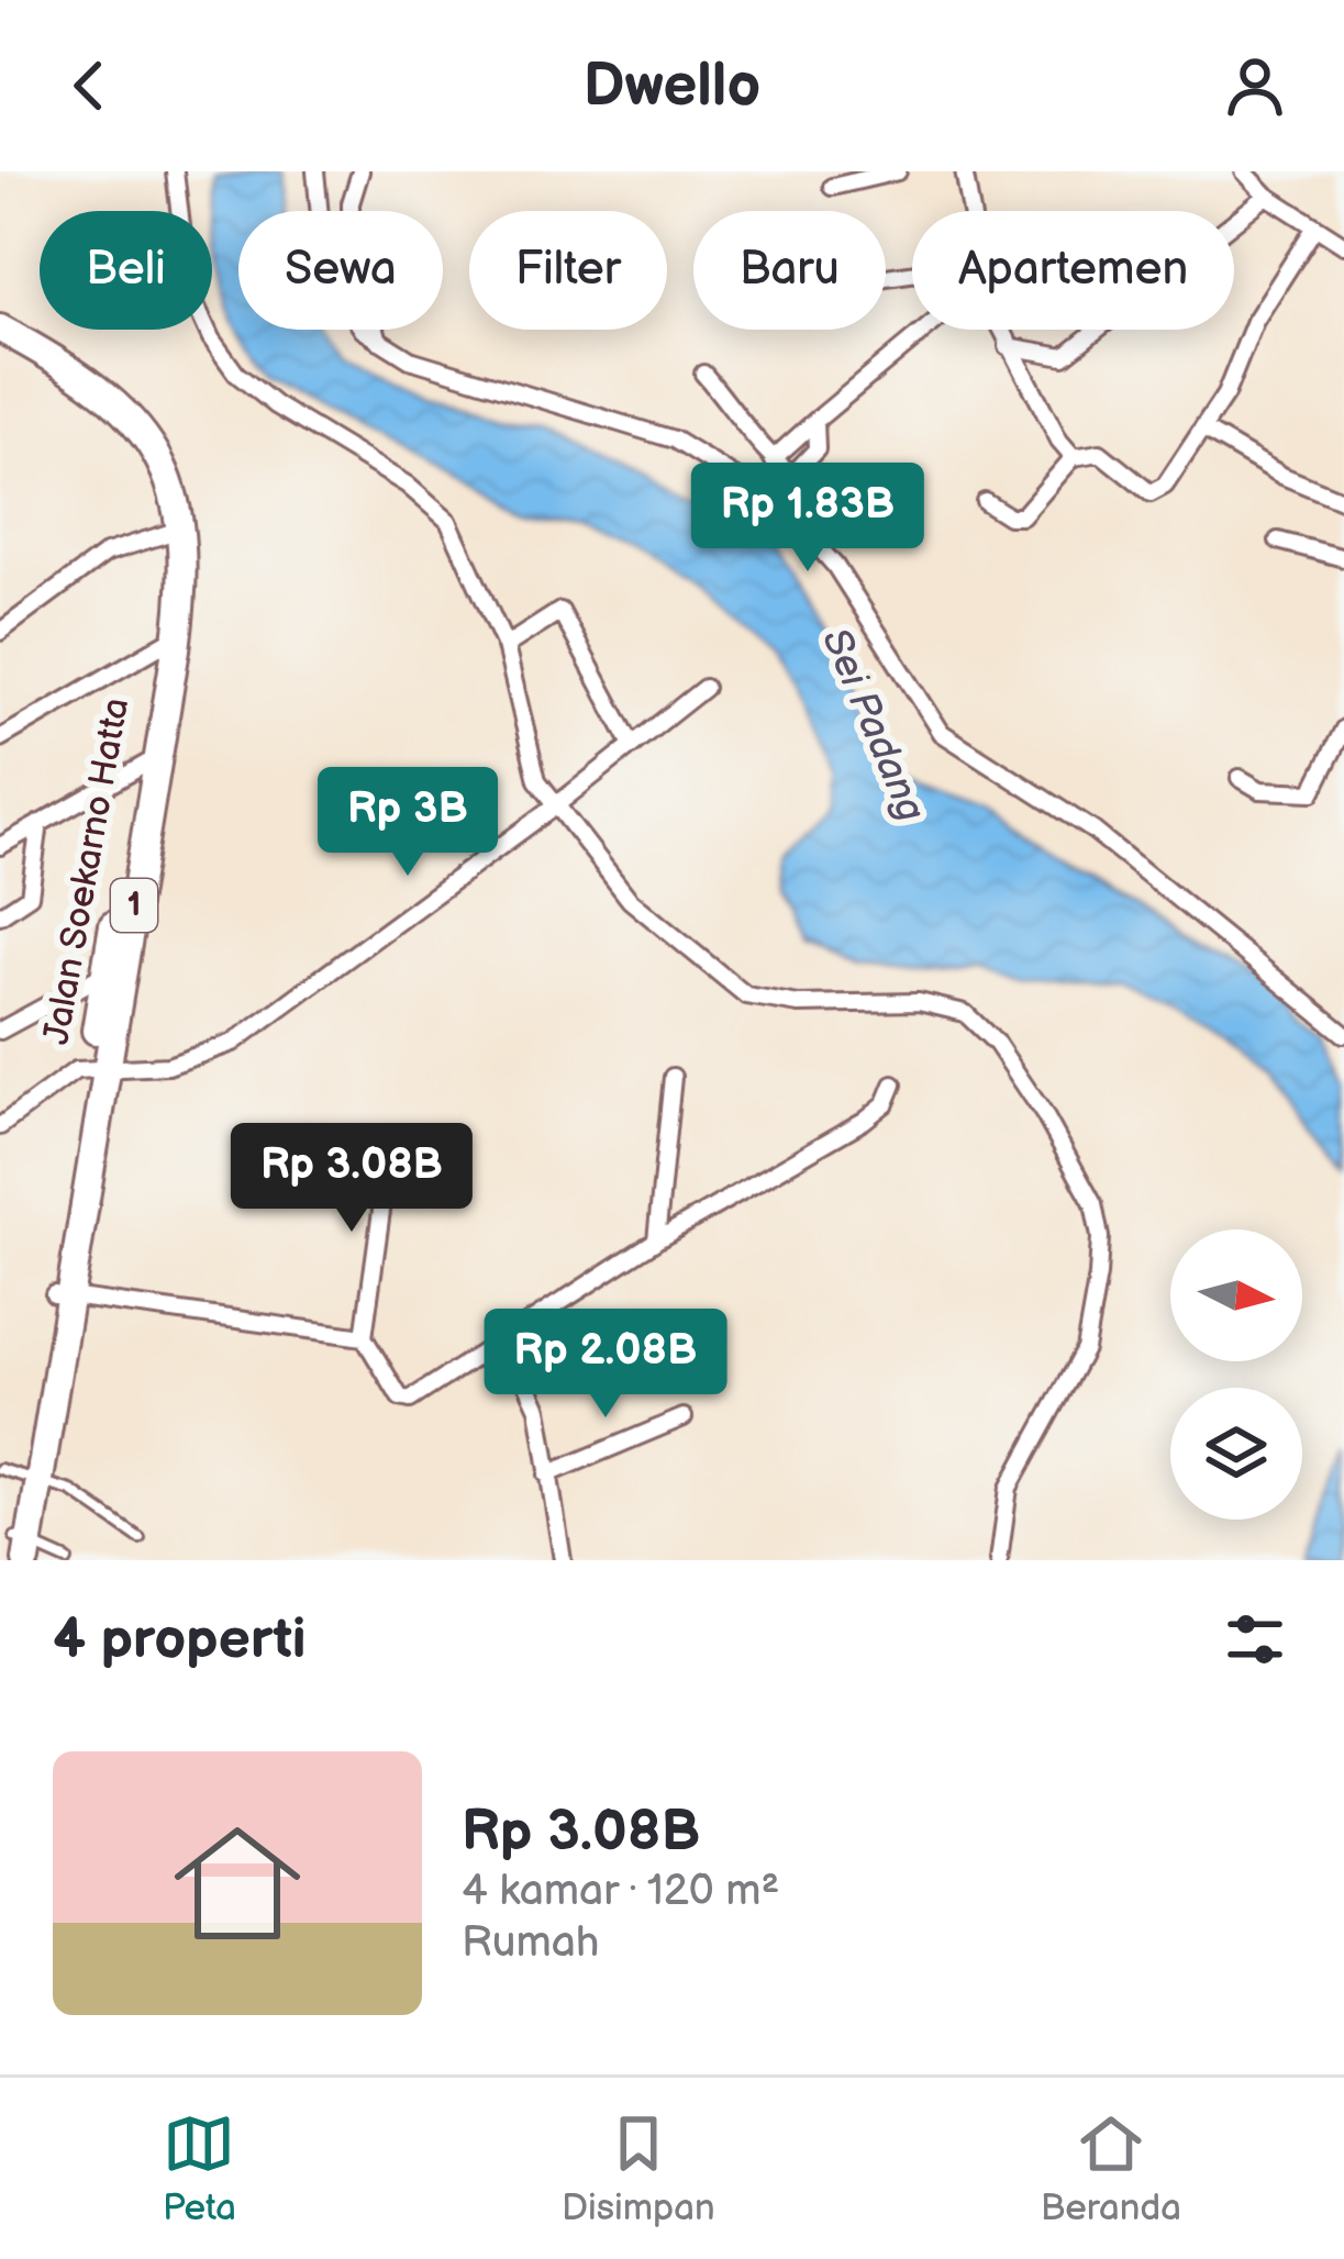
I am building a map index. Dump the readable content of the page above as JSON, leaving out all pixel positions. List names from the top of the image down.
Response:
{
  "streets": {
    "highway": ["Jalan Soekarno Hatta", "1"]
  },
  "water": ["Sei Padang"],
  "north": "right",
  "page": {
    "header": "Dwello",
    "chip": [
      "Beli",
      "Sewa",
      "Filter",
      "Baru",
      "Apartemen"
    ],
    "price": [
      "Rp 1.83B",
      "Rp 3B",
      "Rp 3.08B",
      "Rp 2.08B"
    ],
    "heading": "4 properti",
    "list": [
      {
        "name": "Rp 3.08B",
        "note": "4 kamar · 120 m² · Rumah"
      }
    ],
    "tabs": ["Peta", "Disimpan", "Beranda"]
  }
}
